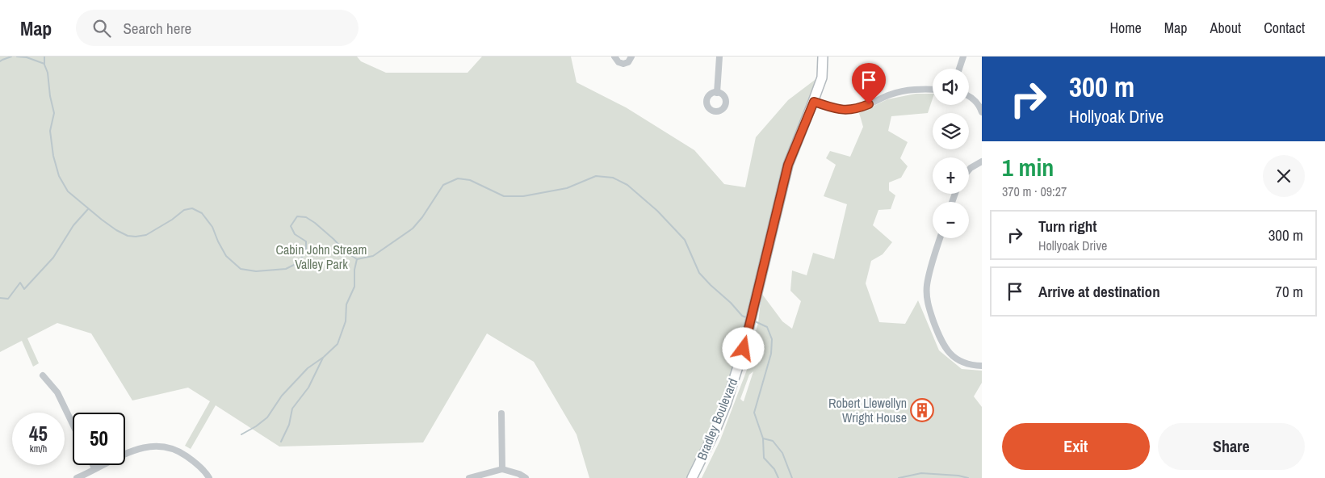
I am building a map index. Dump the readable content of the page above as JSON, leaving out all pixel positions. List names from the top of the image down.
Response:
{
  "streets": {
    "main road": ["Bradley Boulevard"]
  },
  "parks": ["Cabin John Stream Valley Park"],
  "places": {
    "building": ["Robert Llewellyn Wright House"]
  },
  "page": {
    "header": "Map",
    "search": "Search here",
    "nav": [
      "Home",
      "Map",
      "About",
      "Contact"
    ],
    "turn": ["300 m", "Hollyoak Drive"],
    "map_buttons": ["+", "−"],
    "heading": ["1 min", "370 m · 09:27"],
    "list": [
      {
        "name": "Turn right",
        "note": "Hollyoak Drive",
        "value": "300 m"
      },
      {
        "name": "Arrive at destination",
        "value": "70 m"
      }
    ],
    "speed": "45 km/h",
    "limit": "50",
    "buttons": ["Exit", "Share"]
  }
}
